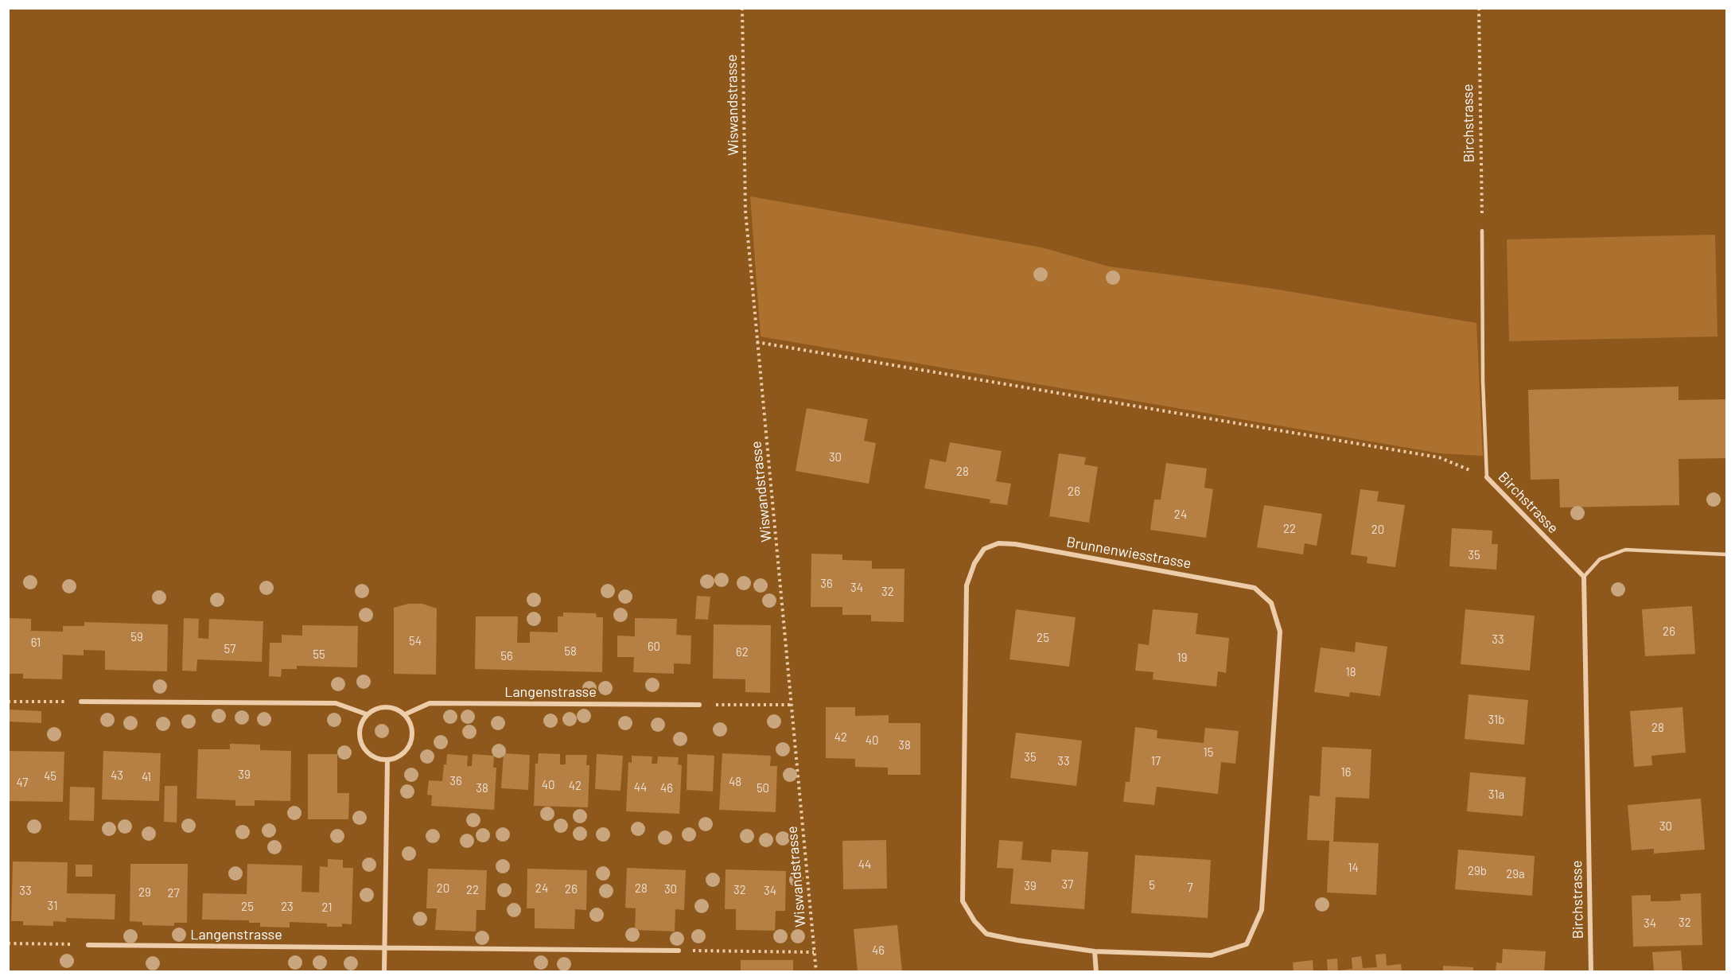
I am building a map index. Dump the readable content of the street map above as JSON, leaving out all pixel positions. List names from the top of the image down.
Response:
{
  "streets": {
    "street": ["Birchstrasse", "Brunnenwiesstrasse", "Langenstrasse"],
    "path": ["Wiswandstrasse"]
  },
  "house_numbers": [
    "30",
    "28",
    "26",
    "24",
    "22",
    "20",
    "35",
    "36",
    "34",
    "32",
    "26",
    "59",
    "25",
    "33",
    "54",
    "61",
    "60",
    "57",
    "58",
    "62",
    "55",
    "56",
    "19",
    "18",
    "31b",
    "28",
    "42",
    "40",
    "38",
    "15",
    "35",
    "33",
    "17",
    "16",
    "39",
    "43",
    "45",
    "41",
    "36",
    "48",
    "47",
    "40",
    "42",
    "44",
    "38",
    "46",
    "50",
    "31a",
    "30",
    "44",
    "14",
    "29b",
    "29a",
    "37",
    "5",
    "39",
    "7",
    "20",
    "24",
    "28",
    "26",
    "30",
    "22",
    "32",
    "33",
    "34",
    "29",
    "27",
    "31",
    "25",
    "23",
    "21",
    "32",
    "34",
    "46"
  ]
}
